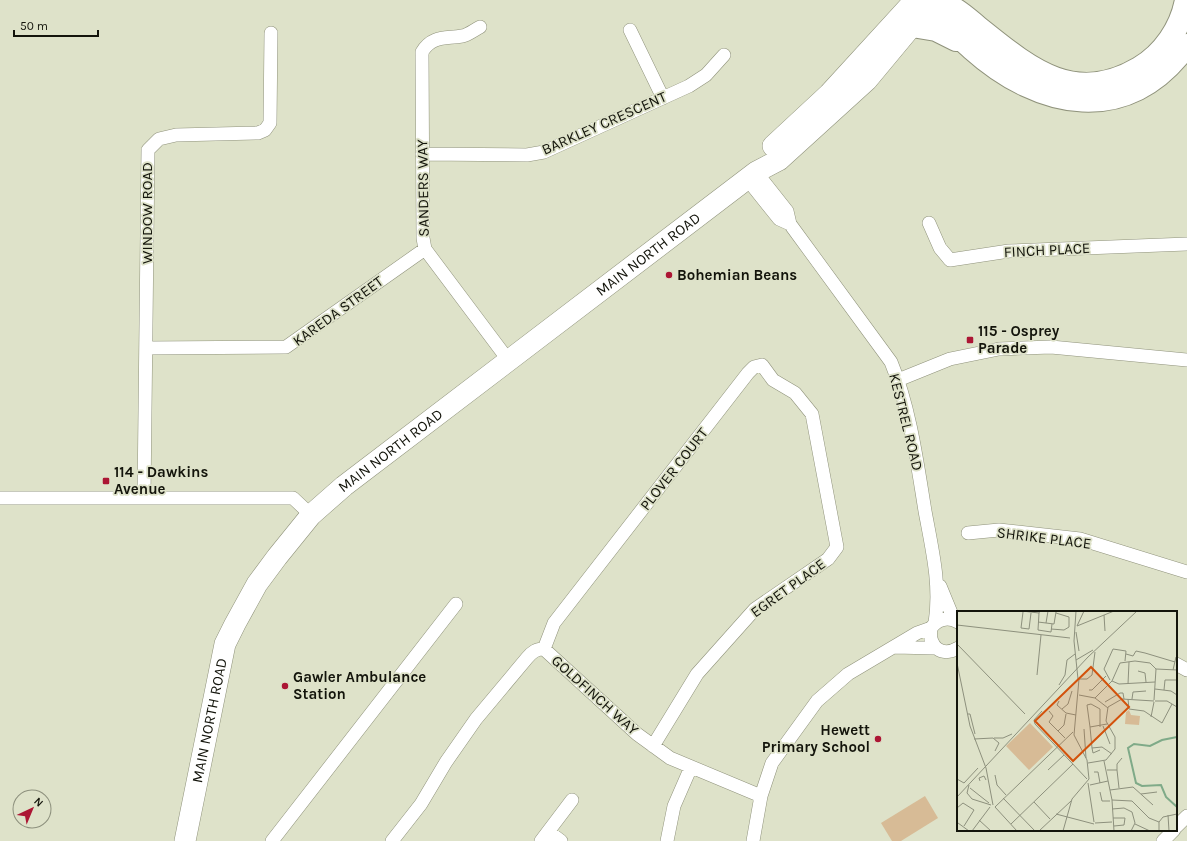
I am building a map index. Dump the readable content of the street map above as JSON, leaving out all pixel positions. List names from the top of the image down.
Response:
{
  "streets": {
    "main road": ["MAIN NORTH ROAD"],
    "street": [
      "BARKLEY CRESCENT",
      "SANDERS WAY",
      "WINDOW ROAD",
      "FINCH PLACE",
      "KAREDA STREET",
      "KESTREL ROAD",
      "PLOVER COURT",
      "SHRIKE PLACE",
      "EGRET PLACE",
      "GOLDFINCH WAY"
    ]
  },
  "crossings": [
    ["BARKLEY CRESCENT", "SANDERS WAY"],
    ["SANDERS WAY", "MAIN NORTH ROAD"],
    ["SANDERS WAY", "KAREDA STREET"],
    ["WINDOW ROAD", "KAREDA STREET"],
    ["MAIN NORTH ROAD", "KESTREL ROAD"],
    ["PLOVER COURT", "EGRET PLACE"],
    ["PLOVER COURT", "GOLDFINCH WAY"],
    ["EGRET PLACE", "GOLDFINCH WAY"]
  ],
  "places": {
    "other": ["Bohemian Beans", "Gawler Ambulance Station", "Hewett Primary School"],
    "transit": ["115 - Osprey Parade", "114 - Dawkins Avenue"]
  },
  "scale_bar": "50 m",
  "north": "top right"
}
